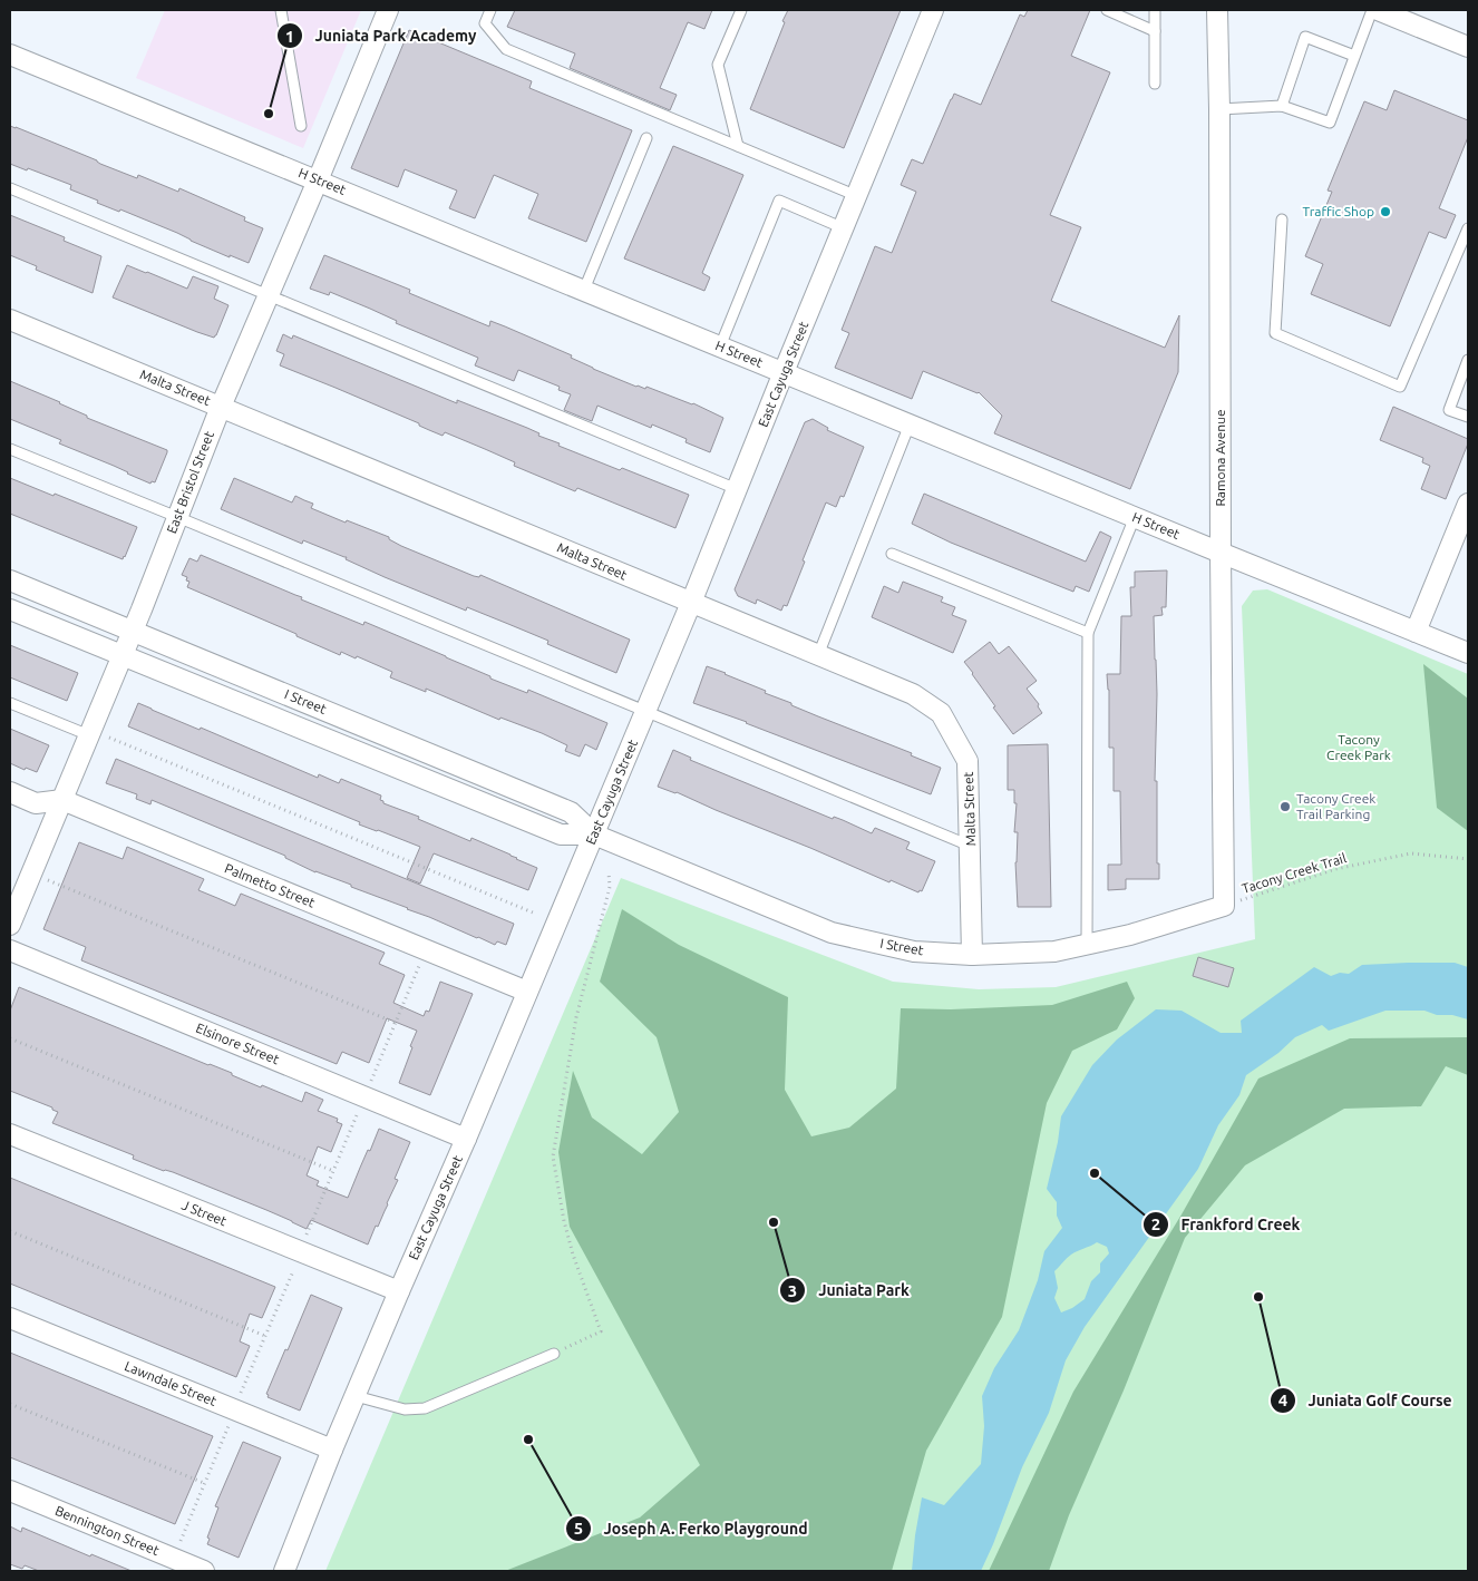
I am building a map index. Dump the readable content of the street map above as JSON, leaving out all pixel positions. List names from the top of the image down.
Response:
{
  "streets": {
    "street": [
      "H Street",
      "East Cayuga Street",
      "Malta Street",
      "Ramona Avenue",
      "East Bristol Street",
      "I Street",
      "Palmetto Street",
      "Elsinore Street",
      "J Street",
      "Lawndale Street",
      "Bennington Street"
    ],
    "path": ["Tacony Creek Trail"]
  },
  "crossings": [
    ["H Street", "East Cayuga Street"],
    ["H Street", "Ramona Avenue"],
    ["H Street", "East Bristol Street"],
    ["East Cayuga Street", "Malta Street"],
    ["East Cayuga Street", "I Street"],
    ["East Cayuga Street", "Palmetto Street"],
    ["East Cayuga Street", "Elsinore Street"],
    ["East Cayuga Street", "J Street"],
    ["East Cayuga Street", "Lawndale Street"],
    ["Malta Street", "East Bristol Street"],
    ["Malta Street", "I Street"],
    ["Ramona Avenue", "I Street"],
    ["Ramona Avenue", "Tacony Creek Trail"],
    ["East Bristol Street", "I Street"],
    ["East Bristol Street", "Palmetto Street"],
    ["I Street", "Tacony Creek Trail"]
  ],
  "parks": ["Tacony Creek Park"],
  "places": [
    "Juniata Park Academy",
    "Traffic Shop",
    "Tacony Creek Trail Parking",
    "Frankford Creek",
    "Juniata Park",
    "Juniata Golf Course",
    "Joseph A. Ferko Playground"
  ]
}
